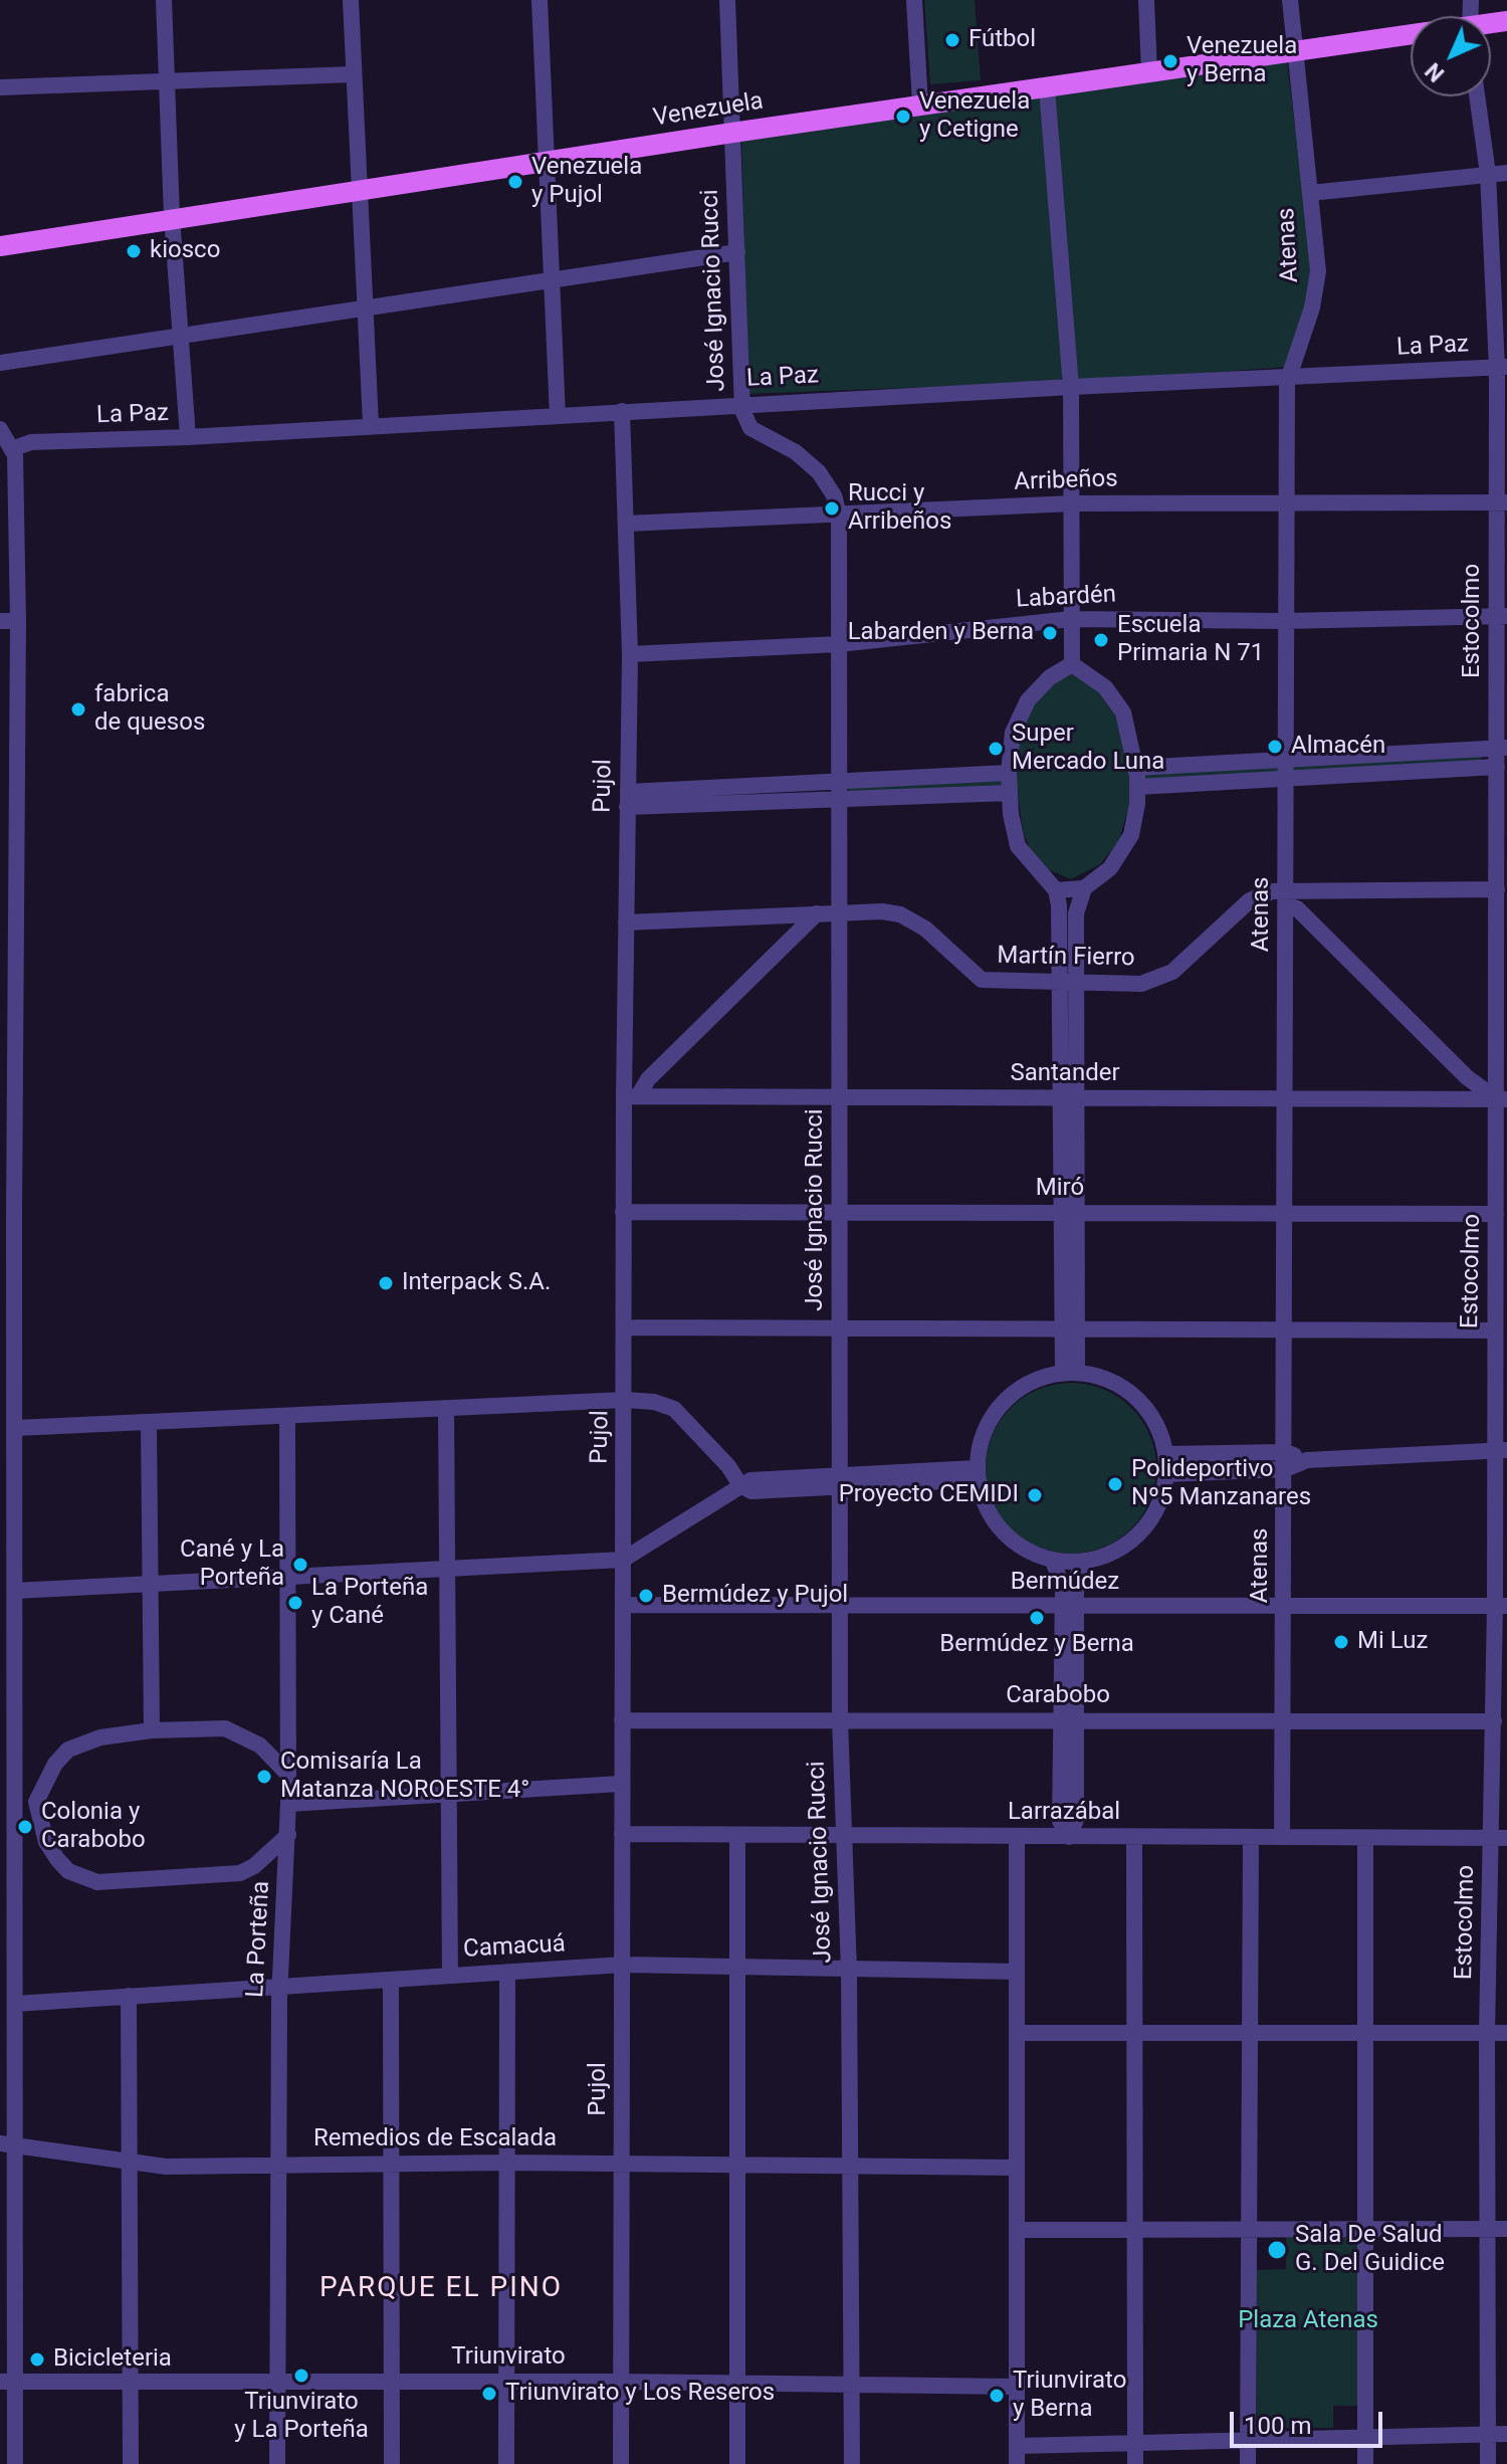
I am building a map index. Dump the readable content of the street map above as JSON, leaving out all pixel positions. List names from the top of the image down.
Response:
{
  "streets": {
    "main road": ["Venezuela"],
    "street": [
      "Atenas",
      "José Ignacio Rucci",
      "La Paz",
      "Arribeños",
      "Labardén",
      "Estocolmo",
      "Pujol",
      "Martín Fierro",
      "Santander",
      "Miró",
      "Bermúdez",
      "Carabobo",
      "Larrazábal",
      "La Porteña",
      "Camacuá",
      "Remedios de Escalada",
      "Triunvirato"
    ]
  },
  "crossings": [
    ["Venezuela", "Atenas"],
    ["Venezuela", "José Ignacio Rucci"],
    ["Atenas", "La Paz"],
    ["Atenas", "Arribeños"],
    ["Atenas", "Labardén"],
    ["Atenas", "Martín Fierro"],
    ["Atenas", "Santander"],
    ["Atenas", "Miró"],
    ["Atenas", "Bermúdez"],
    ["Atenas", "Carabobo"],
    ["Atenas", "Larrazábal"],
    ["José Ignacio Rucci", "La Paz"],
    ["José Ignacio Rucci", "Arribeños"],
    ["José Ignacio Rucci", "Labardén"],
    ["José Ignacio Rucci", "Martín Fierro"],
    ["José Ignacio Rucci", "Santander"],
    ["José Ignacio Rucci", "Miró"],
    ["José Ignacio Rucci", "Bermúdez"],
    ["José Ignacio Rucci", "Carabobo"],
    ["José Ignacio Rucci", "Larrazábal"],
    ["José Ignacio Rucci", "Camacuá"],
    ["José Ignacio Rucci", "Remedios de Escalada"],
    ["José Ignacio Rucci", "Triunvirato"],
    ["La Paz", "Estocolmo"],
    ["La Paz", "Pujol"],
    ["Arribeños", "Estocolmo"],
    ["Arribeños", "Pujol"],
    ["Labardén", "Estocolmo"],
    ["Labardén", "Pujol"],
    ["Estocolmo", "Martín Fierro"],
    ["Estocolmo", "Santander"],
    ["Estocolmo", "Miró"],
    ["Estocolmo", "Bermúdez"],
    ["Estocolmo", "Carabobo"],
    ["Estocolmo", "Larrazábal"],
    ["Pujol", "Martín Fierro"],
    ["Pujol", "Santander"],
    ["Pujol", "Miró"],
    ["Pujol", "Bermúdez"],
    ["Pujol", "Carabobo"],
    ["Pujol", "Larrazábal"],
    ["Pujol", "Camacuá"],
    ["Pujol", "Remedios de Escalada"],
    ["Pujol", "Triunvirato"],
    ["La Porteña", "Camacuá"],
    ["La Porteña", "Remedios de Escalada"],
    ["La Porteña", "Triunvirato"]
  ],
  "districts": ["PARQUE EL PINO"],
  "parks": ["Plaza Atenas"],
  "places": [
    "Fútbol",
    "Venezuela y Berna",
    "Venezuela y Cetigne",
    "Venezuela y Pujol",
    "kiosco",
    "Rucci y Arribeños",
    "Labarden y Berna",
    "Escuela Primaria N 71",
    "fabrica de quesos",
    "Almacén",
    "Super Mercado Luna",
    "Interpack S.A.",
    "Polideportivo Nº5 Manzanares",
    "Proyecto CEMIDI",
    "Cané y La Porteña",
    "Bermúdez y Pujol",
    "La Porteña y Cané",
    "Bermúdez y Berna",
    "Mi Luz",
    "Comisaría La Matanza NOROESTE 4°",
    "Colonia y Carabobo",
    "Sala De Salud G. Del Guidice",
    "Bicicleteria",
    "Triunvirato y La Porteña",
    "Triunvirato y Los Reseros",
    "Triunvirato y Berna"
  ],
  "scale_bar": "100 m",
  "north": "bottom left"
}
